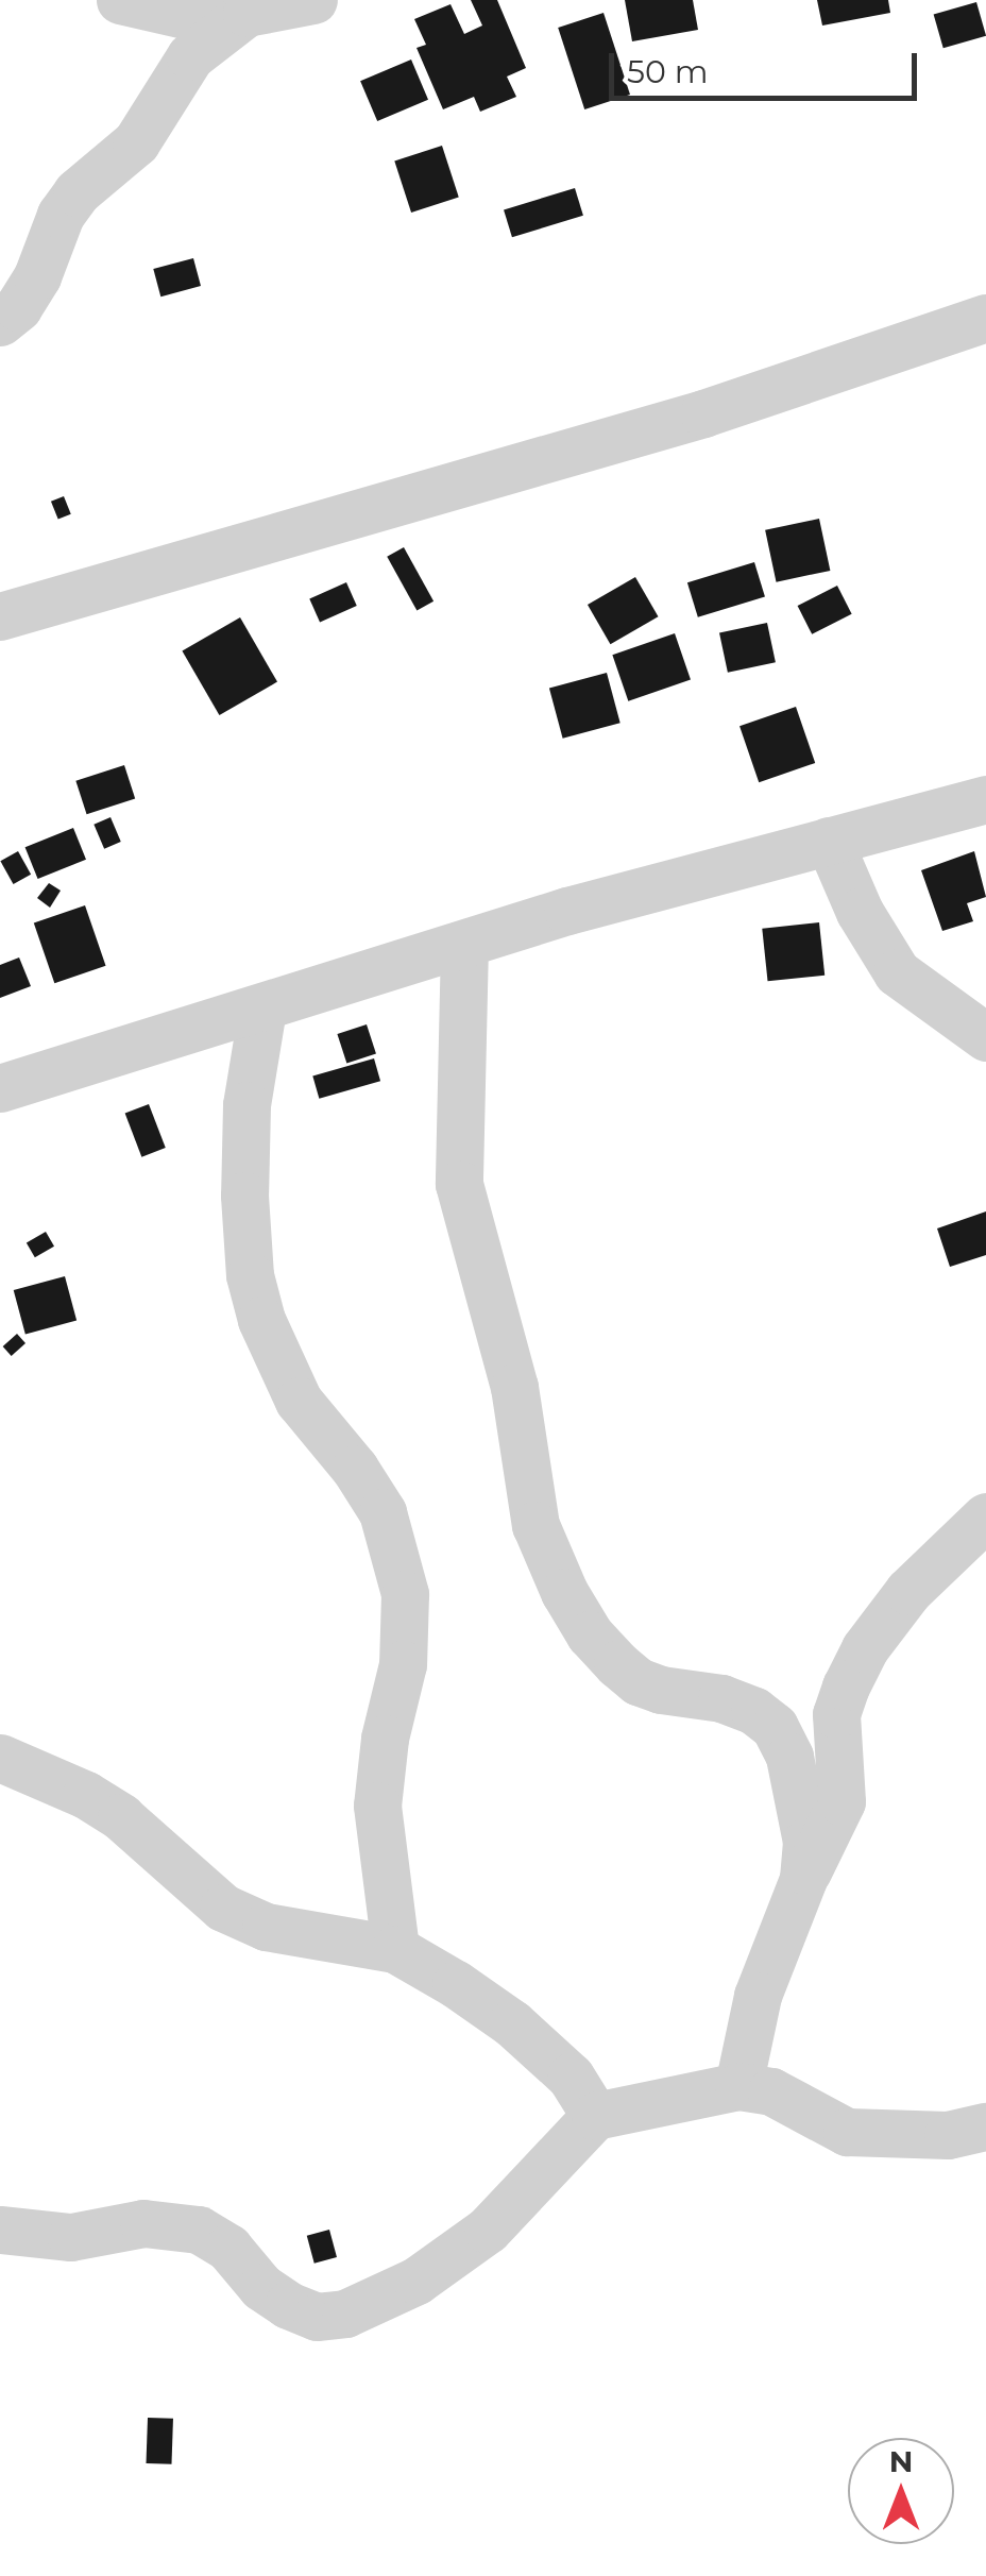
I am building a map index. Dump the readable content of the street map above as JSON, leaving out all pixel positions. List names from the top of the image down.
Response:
{
  "scale_bar": "50 m",
  "north": "top"
}
